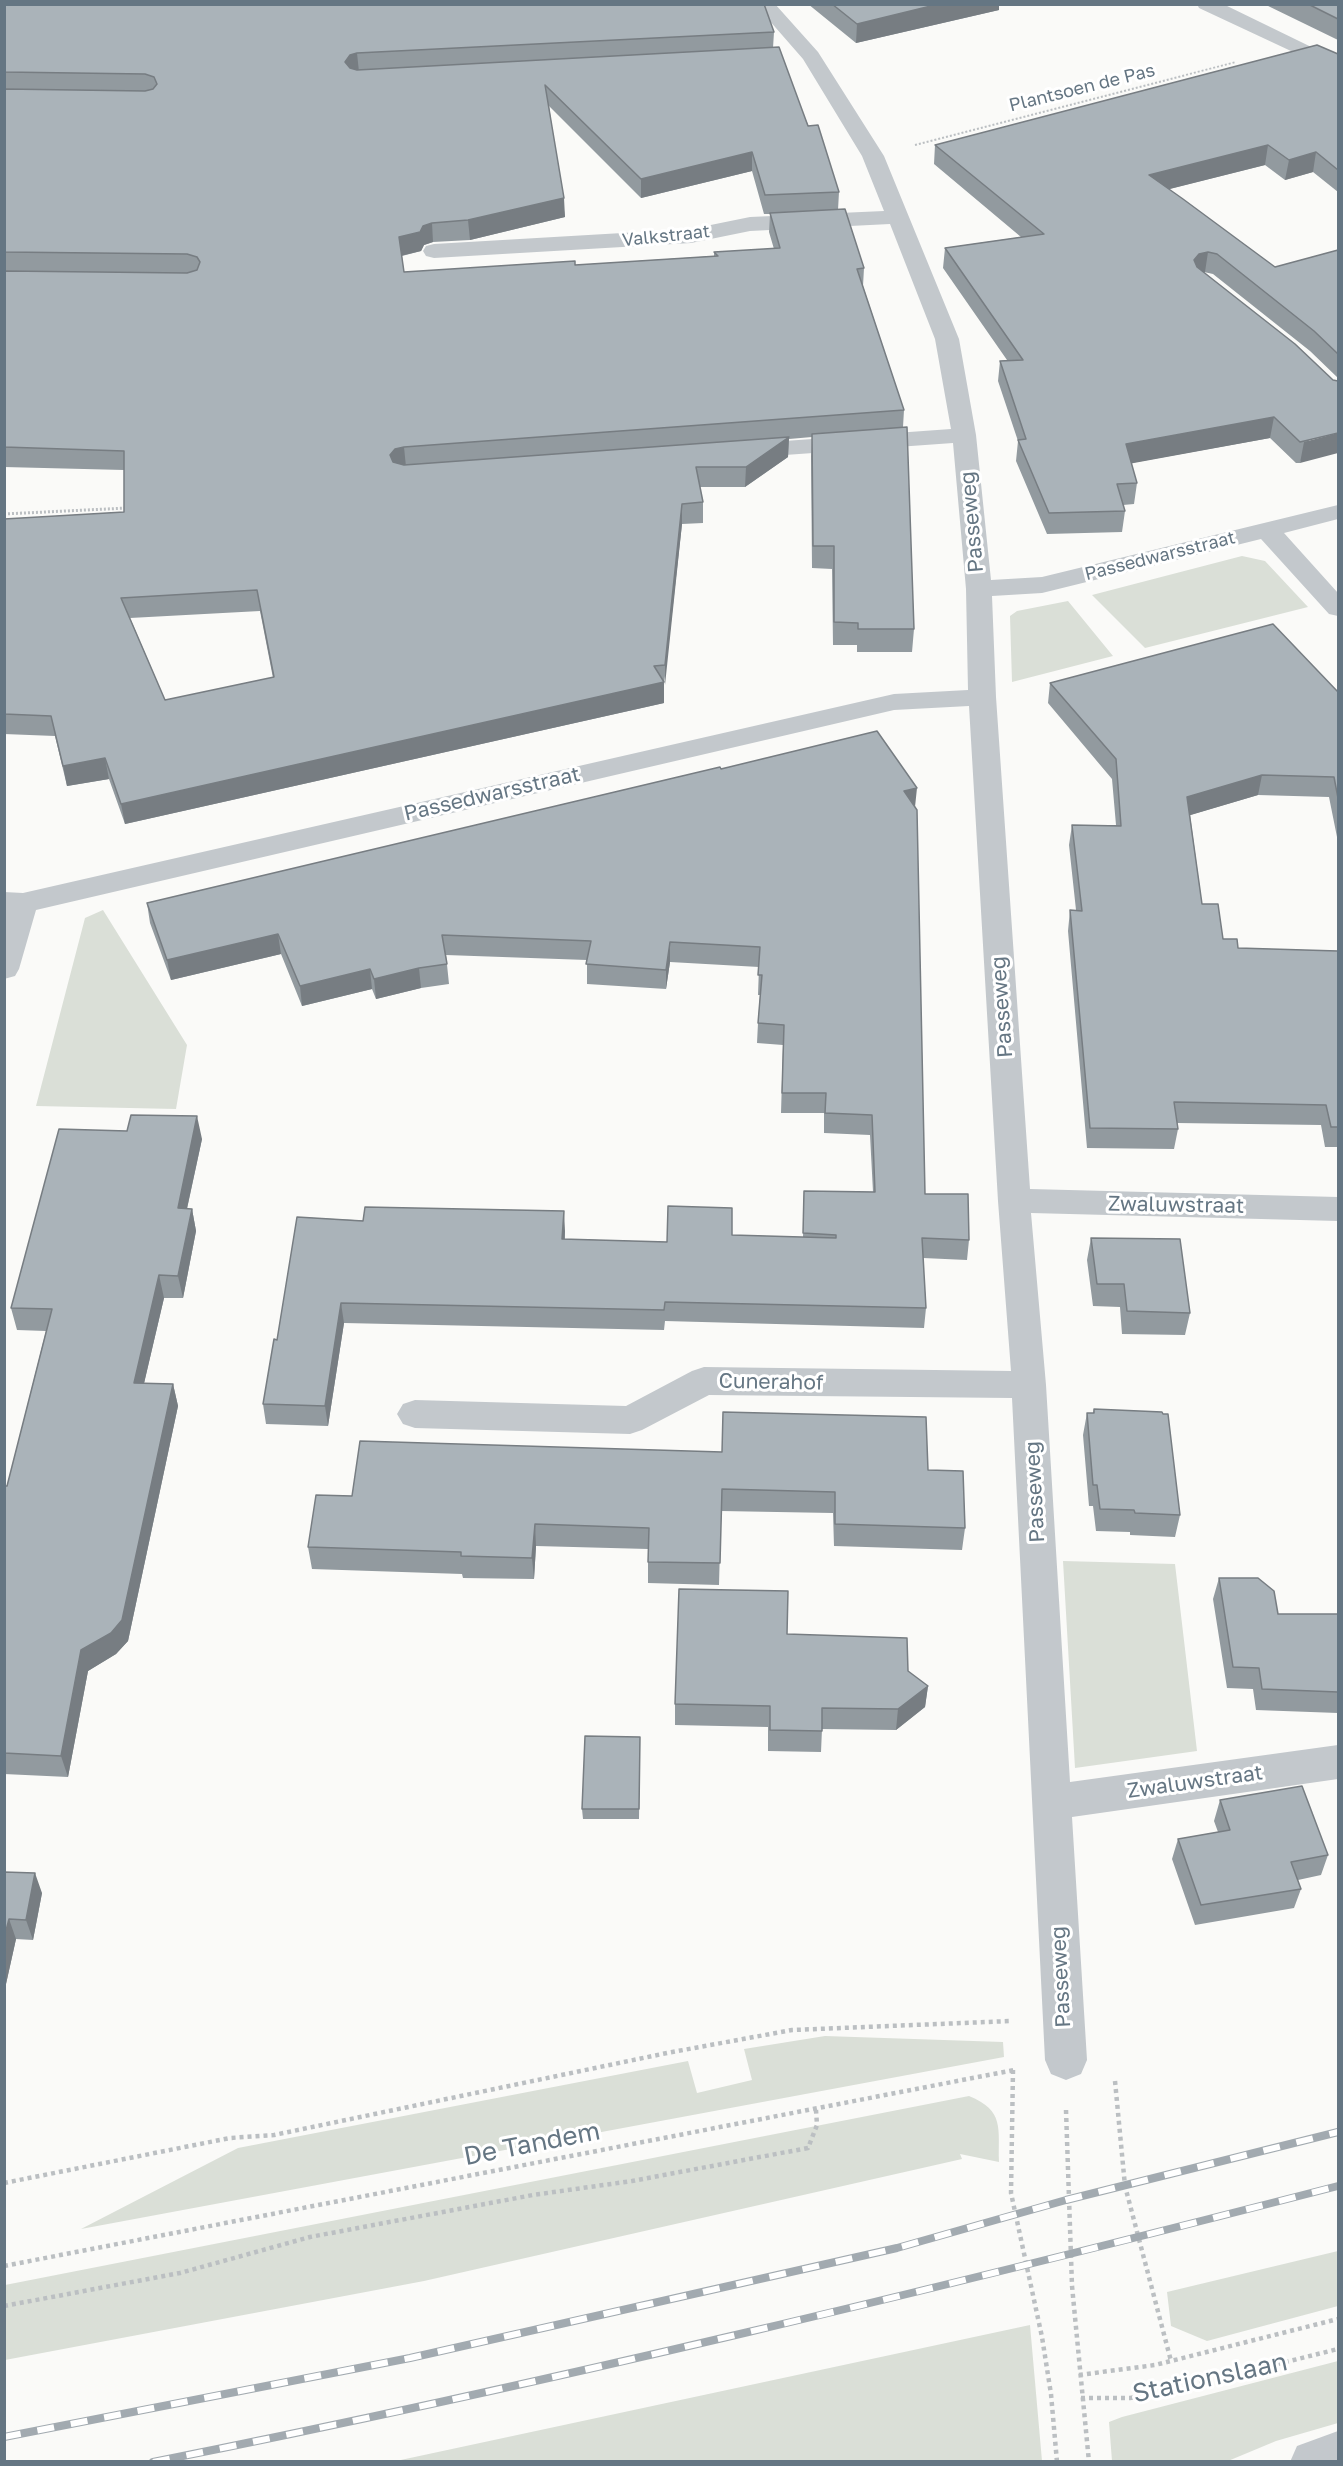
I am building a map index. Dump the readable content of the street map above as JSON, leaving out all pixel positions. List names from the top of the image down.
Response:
{
  "streets": {
    "street": [
      "Valkstraat",
      "Passeweg",
      "Passedwarsstraat",
      "Zwaluwstraat",
      "Cunerahof"
    ],
    "path": ["Plantsoen de Pas", "De Tandem", "Stationslaan"]
  },
  "crossings": [
    ["Plantsoen de Pas", "Passeweg"],
    ["Valkstraat", "Passeweg"],
    ["Passeweg", "Passedwarsstraat"],
    ["Passeweg", "Zwaluwstraat"],
    ["Passeweg", "Cunerahof"],
    ["Passeweg", "De Tandem"]
  ]
}
